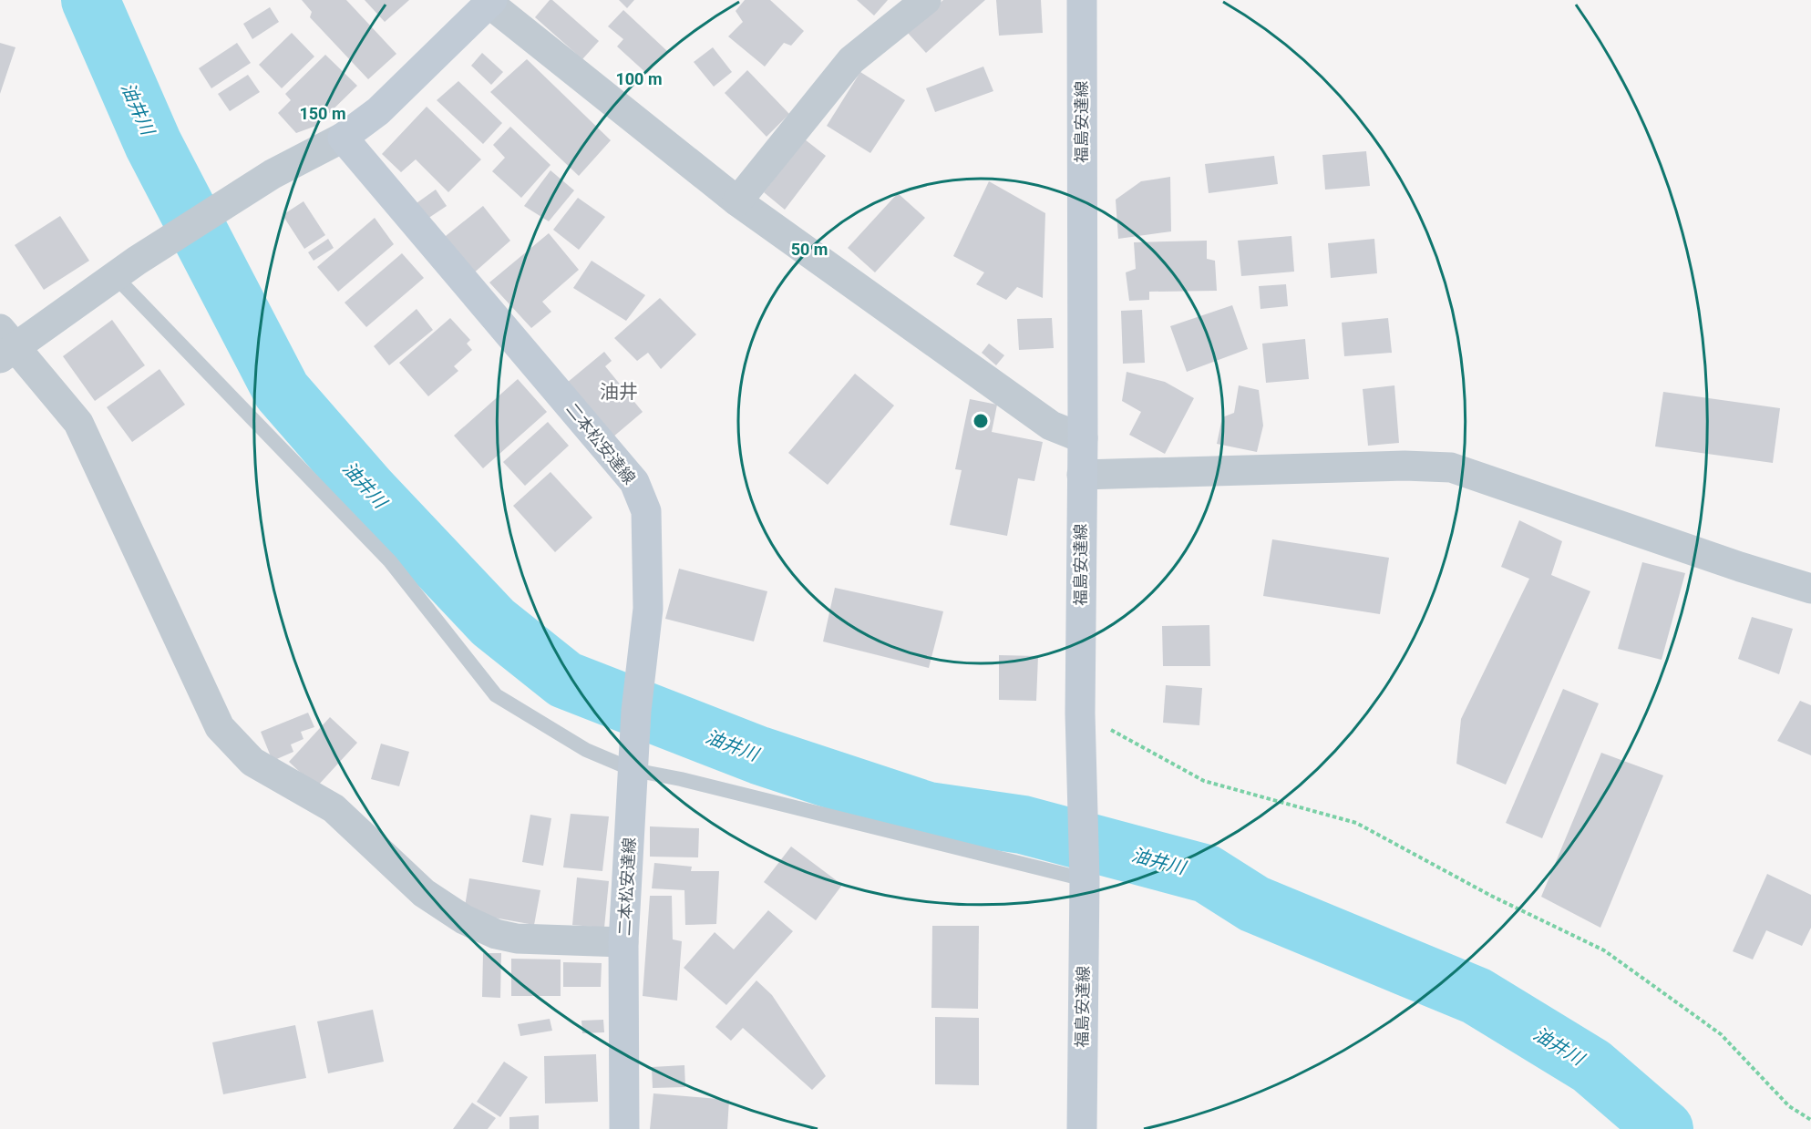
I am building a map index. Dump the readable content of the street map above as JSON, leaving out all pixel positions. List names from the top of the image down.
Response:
{
  "streets": {
    "main road": ["福島安達線", "二本松安達線"]
  },
  "districts": ["油井"],
  "water": ["油井川"],
  "rings": ["100 m", "150 m", "50 m"]
}
